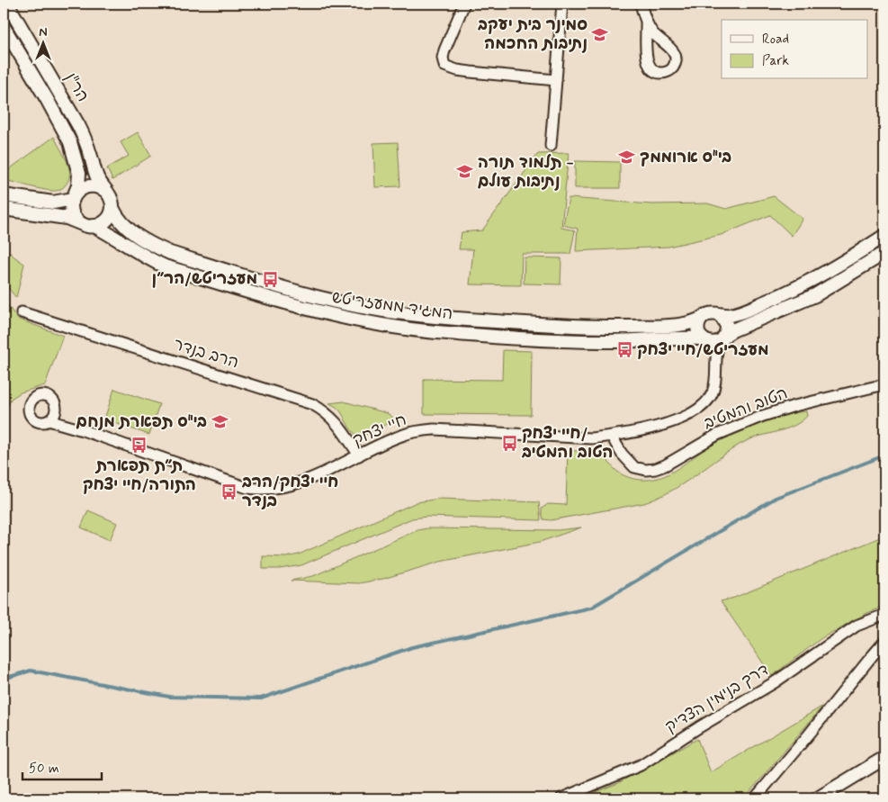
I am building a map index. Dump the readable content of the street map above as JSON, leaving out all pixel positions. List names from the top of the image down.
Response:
{
  "streets": {
    "street": [
      "הר\"ן",
      "המגיד ממעזריטש",
      "הרב בנדר",
      "הטוב והמטיב",
      "חיי יצחק",
      "דרך בנימין הצדיק"
    ]
  },
  "crossings": [
    ["הר\"ן", "המגיד ממעזריטש"],
    ["המגיד ממעזריטש", "חיי יצחק"],
    ["הרב בנדר", "חיי יצחק"],
    ["הטוב והמטיב", "חיי יצחק"]
  ],
  "places": {
    "school or university": [
      "סמינר בית יעקב נתיבות החכמה",
      "בי\"ס ארוממך",
      "תלמוד תורה - נתיבות עולם",
      "בי\"ס תפארת מנחם"
    ],
    "bus stop": [
      "מעזריטש/הר״ן",
      "מעזריטש/חיי יצחק",
      "חיי יצחק/ הטוב והמטיב",
      "ת״ת תפארת התורה/חיי יצחק",
      "חיי יצחק/הרב בנדר"
    ]
  },
  "legend": ["Road", "Park"],
  "scale_bar": "50 m",
  "north": "top"
}
